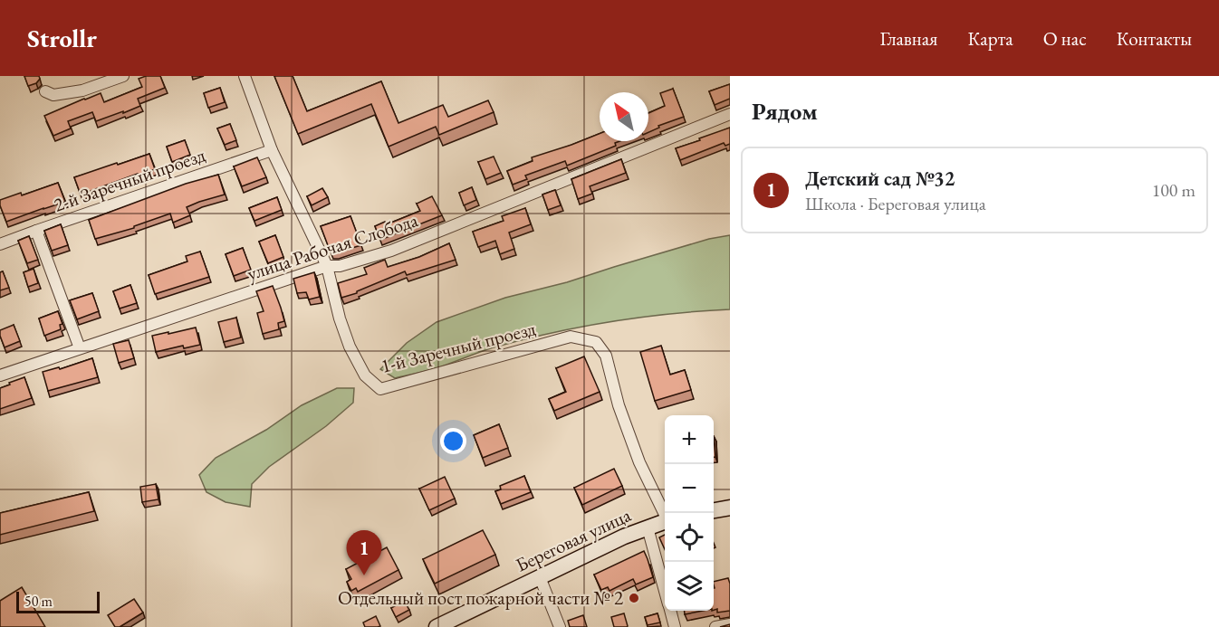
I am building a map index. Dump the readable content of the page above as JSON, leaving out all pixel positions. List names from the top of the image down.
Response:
{
  "streets": {
    "main road": ["Береговая улица"],
    "street": ["2-й Заречный проезд", "улица Рабочая Слобода", "1-й Заречный проезд"]
  },
  "crossings": [
    ["2-й Заречный проезд", "1-й Заречный проезд"],
    ["улица Рабочая Слобода", "1-й Заречный проезд"]
  ],
  "places": ["Отдельный пост пожарной части № 2"],
  "scale_bar": "50 m",
  "north": "top left",
  "page": {
    "header": "Strollr",
    "nav": [
      "Главная",
      "Карта",
      "О нас",
      "Контакты"
    ],
    "heading": "Рядом",
    "list": [
      {
        "mark": "1",
        "name": "Детский сад №32",
        "note": "Школа · Береговая улица",
        "value": "100 m"
      }
    ],
    "map_buttons": ["+", "−"],
    "pins": "1",
    "scale": "50 m"
  }
}
